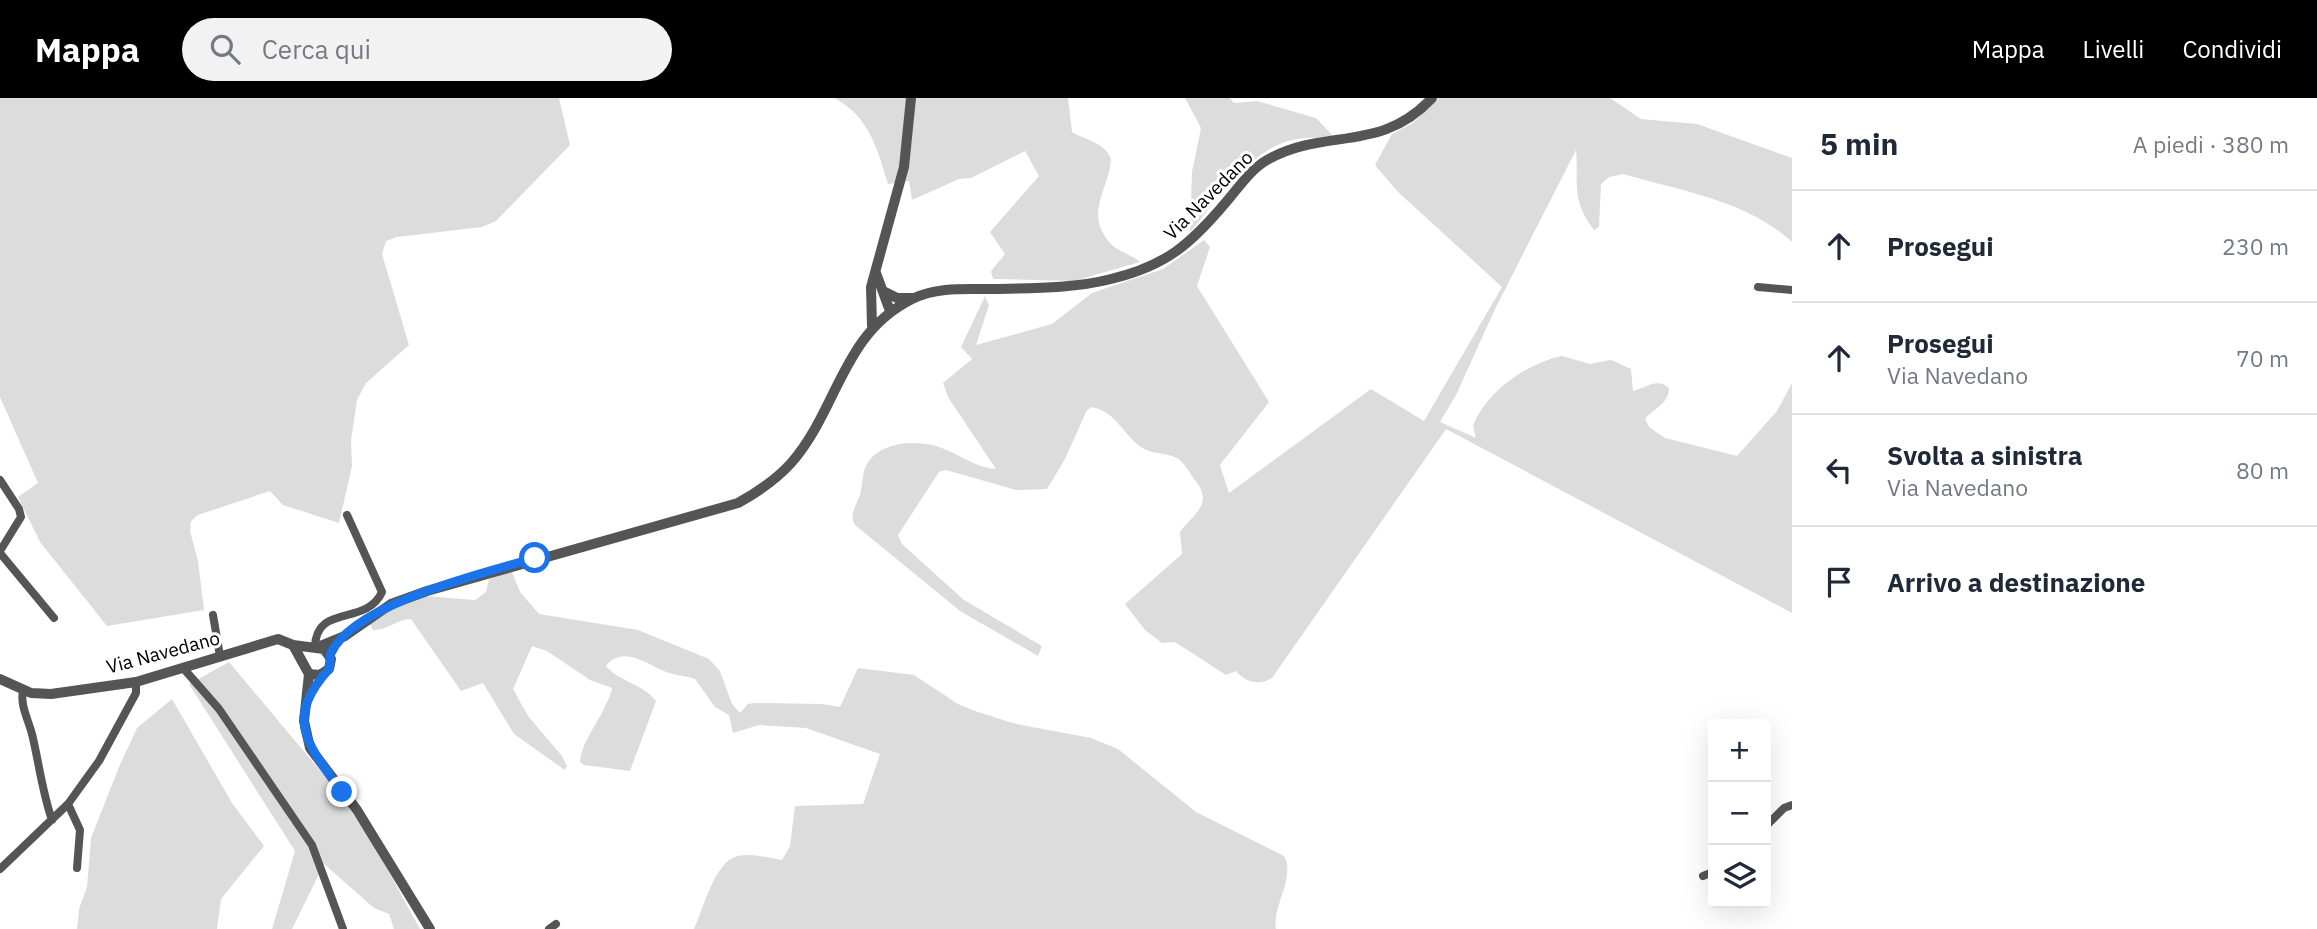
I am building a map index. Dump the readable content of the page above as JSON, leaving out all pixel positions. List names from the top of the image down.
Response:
{
  "streets": {
    "street": ["Via Navedano"]
  },
  "page": {
    "header": "Mappa",
    "search": "Cerca qui",
    "nav": ["Mappa", "Livelli", "Condividi"],
    "heading": ["5 min", "A piedi · 380 m"],
    "list": [
      ["Prosegui", "230 m"],
      ["Prosegui", "Via Navedano", "70 m"],
      ["Svolta a sinistra", "Via Navedano", "80 m"],
      "Arrivo a destinazione"
    ],
    "map_buttons": ["+", "−"]
  }
}
